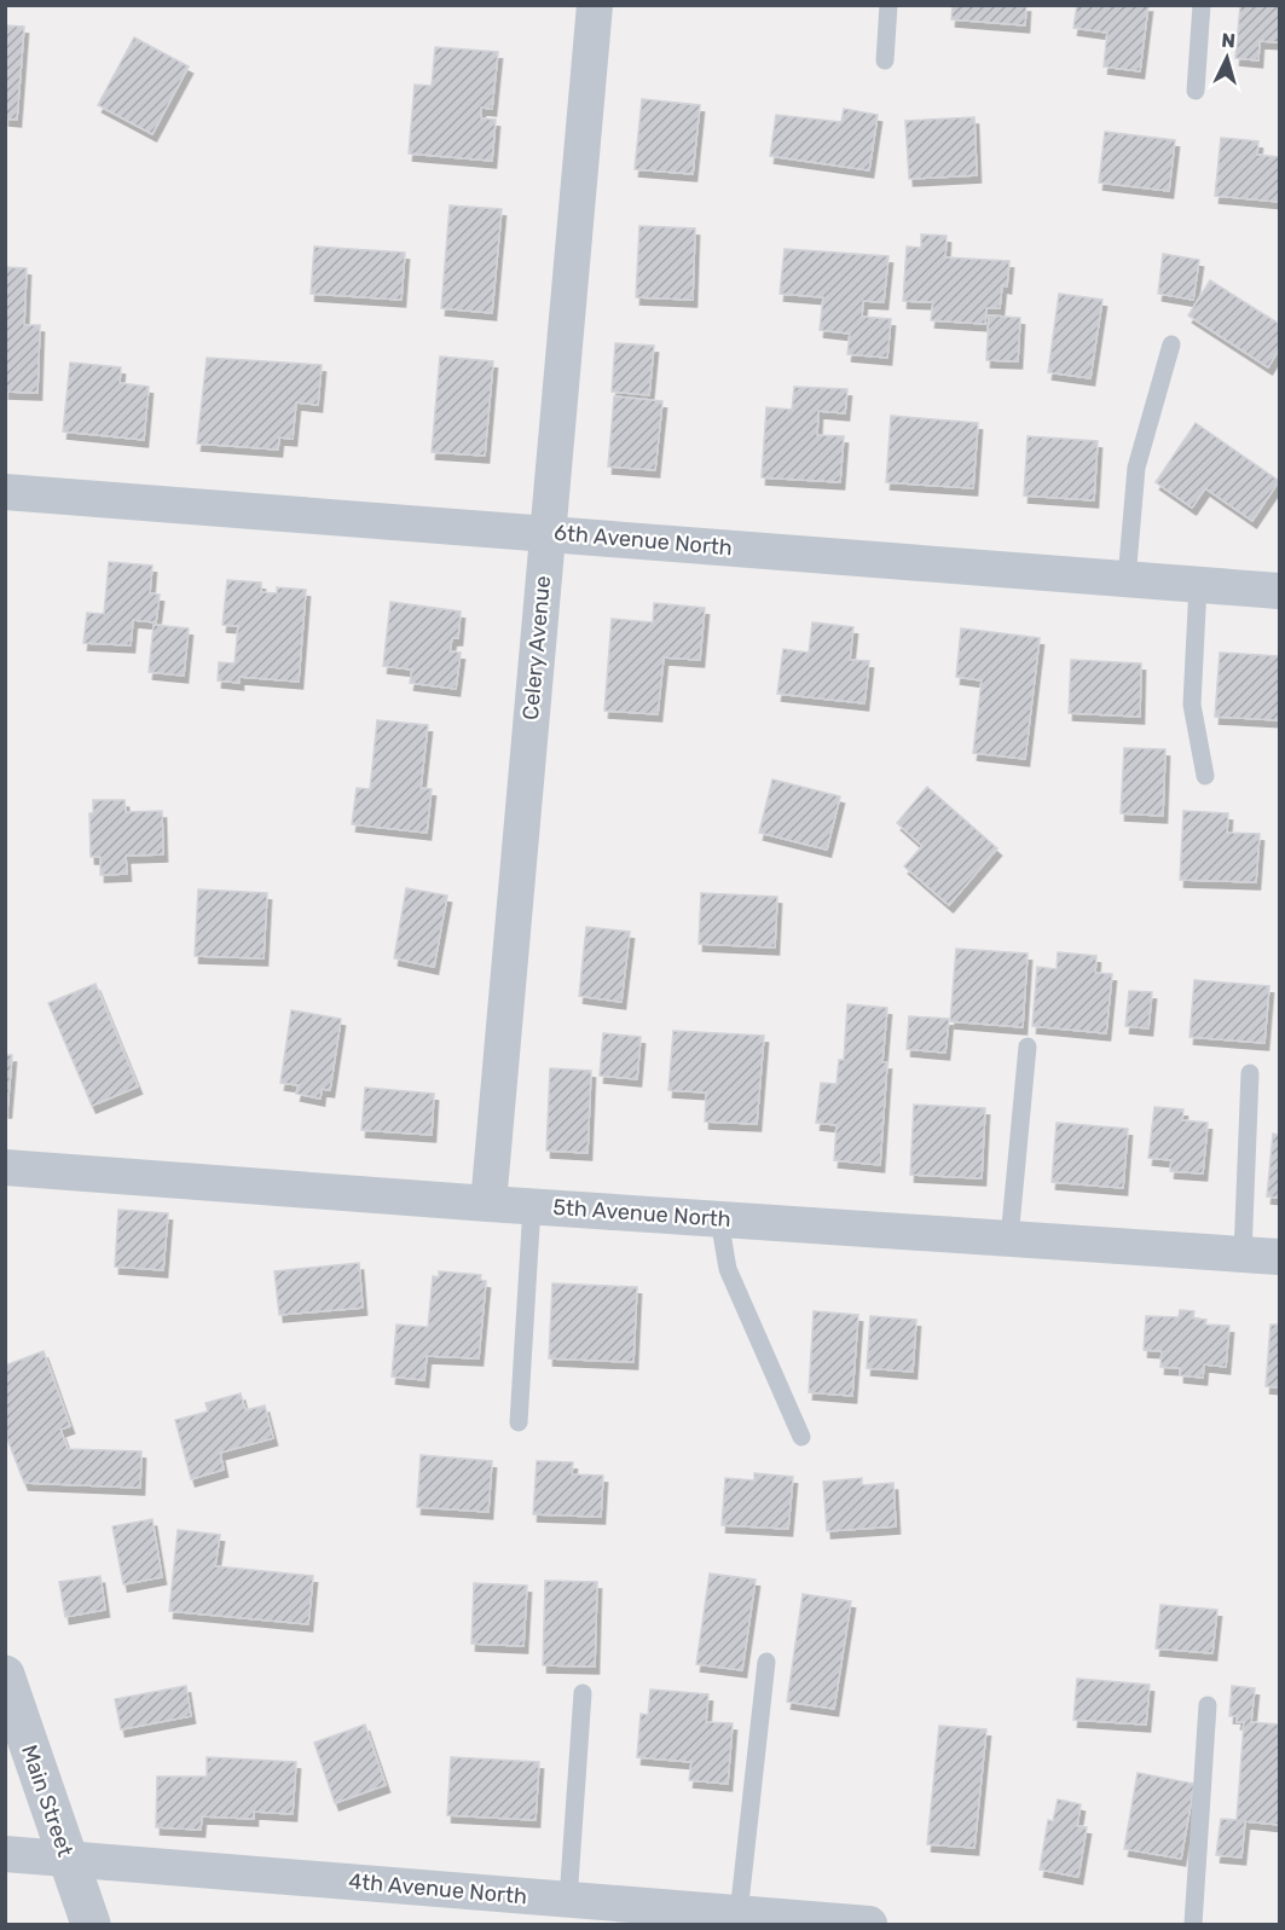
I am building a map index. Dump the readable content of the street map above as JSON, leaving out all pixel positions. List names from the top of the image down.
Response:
{
  "streets": {
    "street": [
      "6th Avenue North",
      "Celery Avenue",
      "5th Avenue North",
      "Main Street",
      "4th Avenue North"
    ]
  },
  "crossings": [
    ["6th Avenue North", "Celery Avenue"],
    ["Celery Avenue", "5th Avenue North"],
    ["Main Street", "4th Avenue North"]
  ],
  "north": "top"
}
